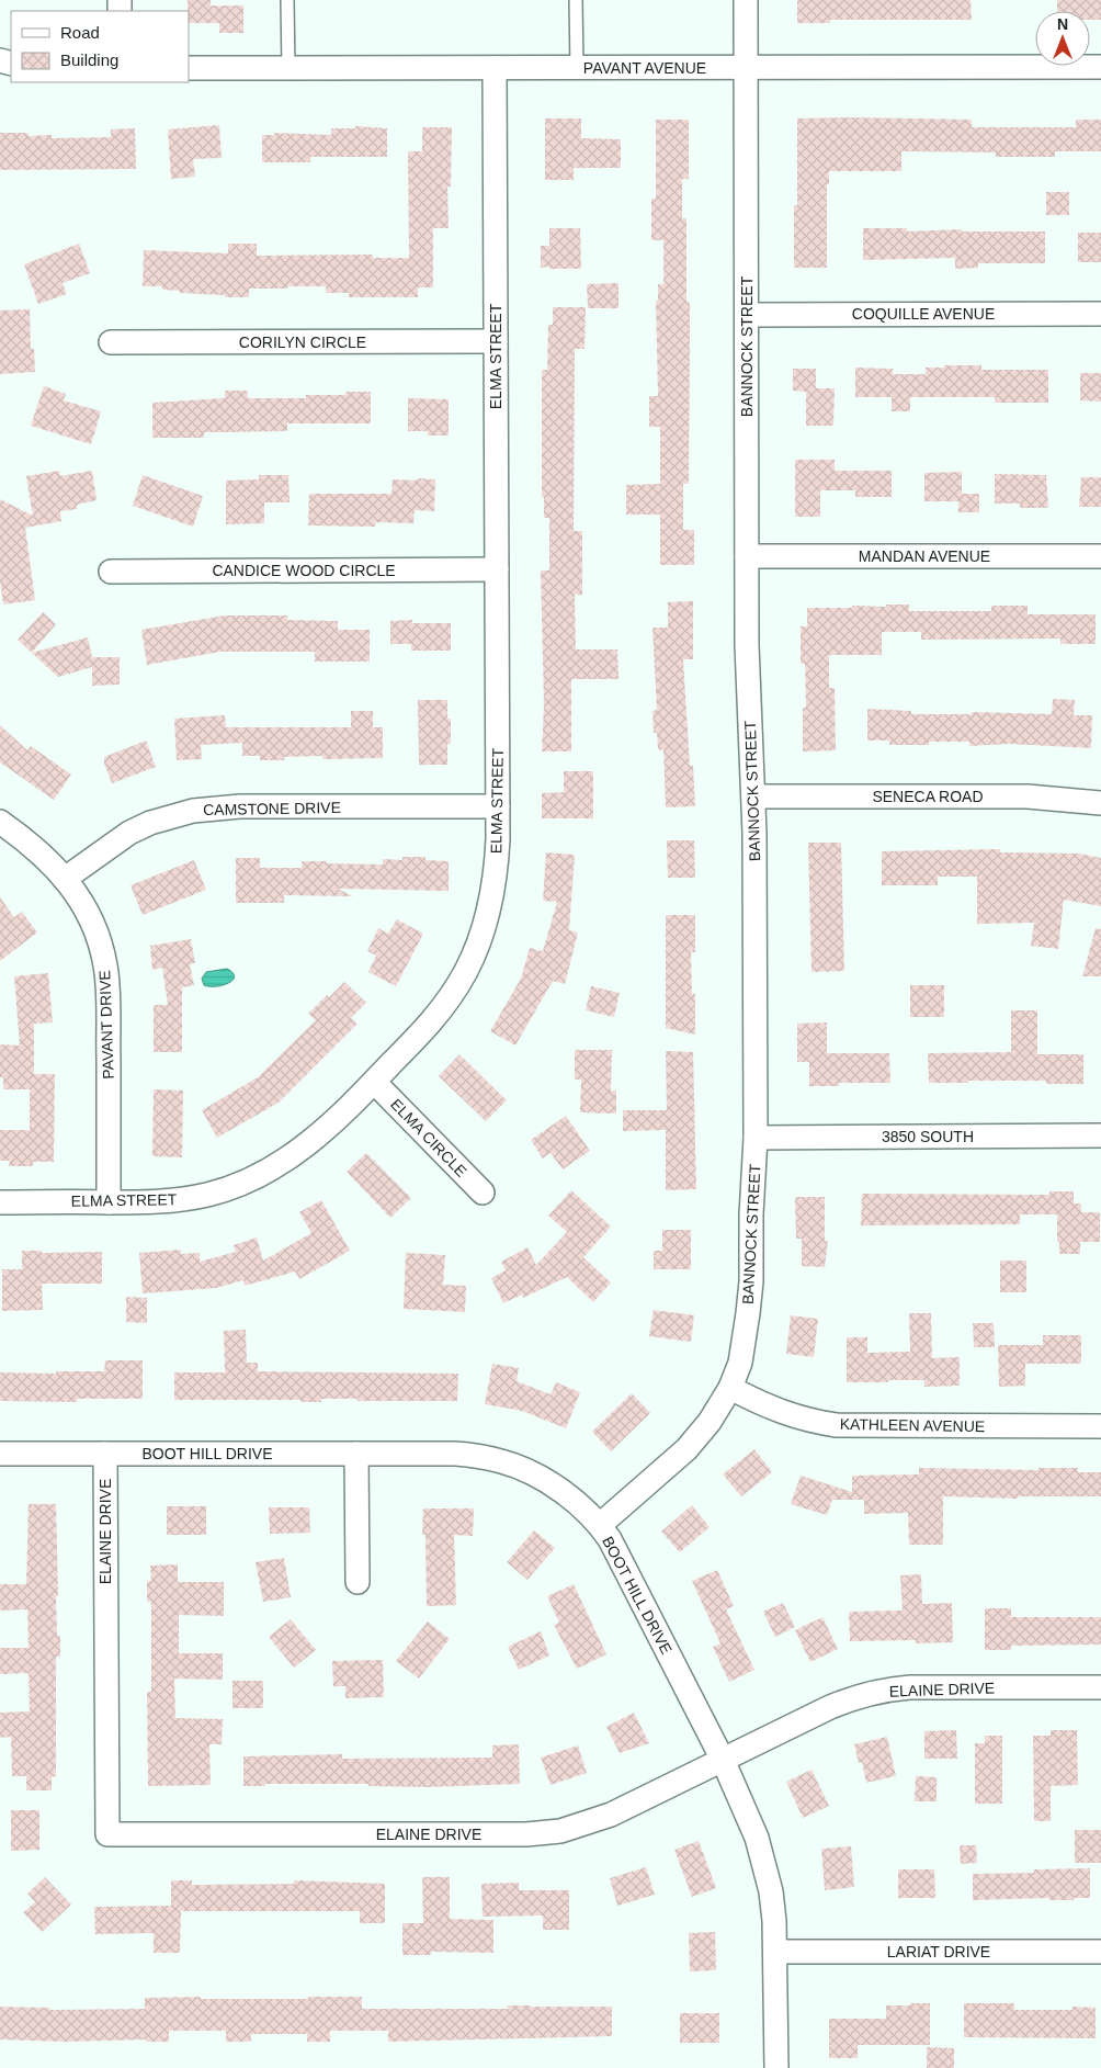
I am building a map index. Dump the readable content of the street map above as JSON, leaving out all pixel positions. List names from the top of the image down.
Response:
{
  "streets": {
    "street": [
      "PAVANT AVENUE",
      "COQUILLE AVENUE",
      "CORILYN CIRCLE",
      "BANNOCK STREET",
      "ELMA STREET",
      "MANDAN AVENUE",
      "CANDICE WOOD CIRCLE",
      "SENECA ROAD",
      "CAMSTONE DRIVE",
      "PAVANT DRIVE",
      "3850 SOUTH",
      "ELMA CIRCLE",
      "KATHLEEN AVENUE",
      "BOOT HILL DRIVE",
      "ELAINE DRIVE",
      "LARIAT DRIVE"
    ]
  },
  "crossings": [
    ["PAVANT AVENUE", "BANNOCK STREET"],
    ["PAVANT AVENUE", "ELMA STREET"],
    ["COQUILLE AVENUE", "BANNOCK STREET"],
    ["CORILYN CIRCLE", "ELMA STREET"],
    ["BANNOCK STREET", "MANDAN AVENUE"],
    ["BANNOCK STREET", "SENECA ROAD"],
    ["BANNOCK STREET", "3850 SOUTH"],
    ["BANNOCK STREET", "KATHLEEN AVENUE"],
    ["BANNOCK STREET", "BOOT HILL DRIVE"],
    ["ELMA STREET", "CANDICE WOOD CIRCLE"],
    ["ELMA STREET", "CAMSTONE DRIVE"],
    ["ELMA STREET", "PAVANT DRIVE"],
    ["ELMA STREET", "ELMA CIRCLE"],
    ["CAMSTONE DRIVE", "PAVANT DRIVE"],
    ["BOOT HILL DRIVE", "ELAINE DRIVE"],
    ["BOOT HILL DRIVE", "LARIAT DRIVE"]
  ],
  "legend": ["Road", "Building"],
  "north": "top"
}
